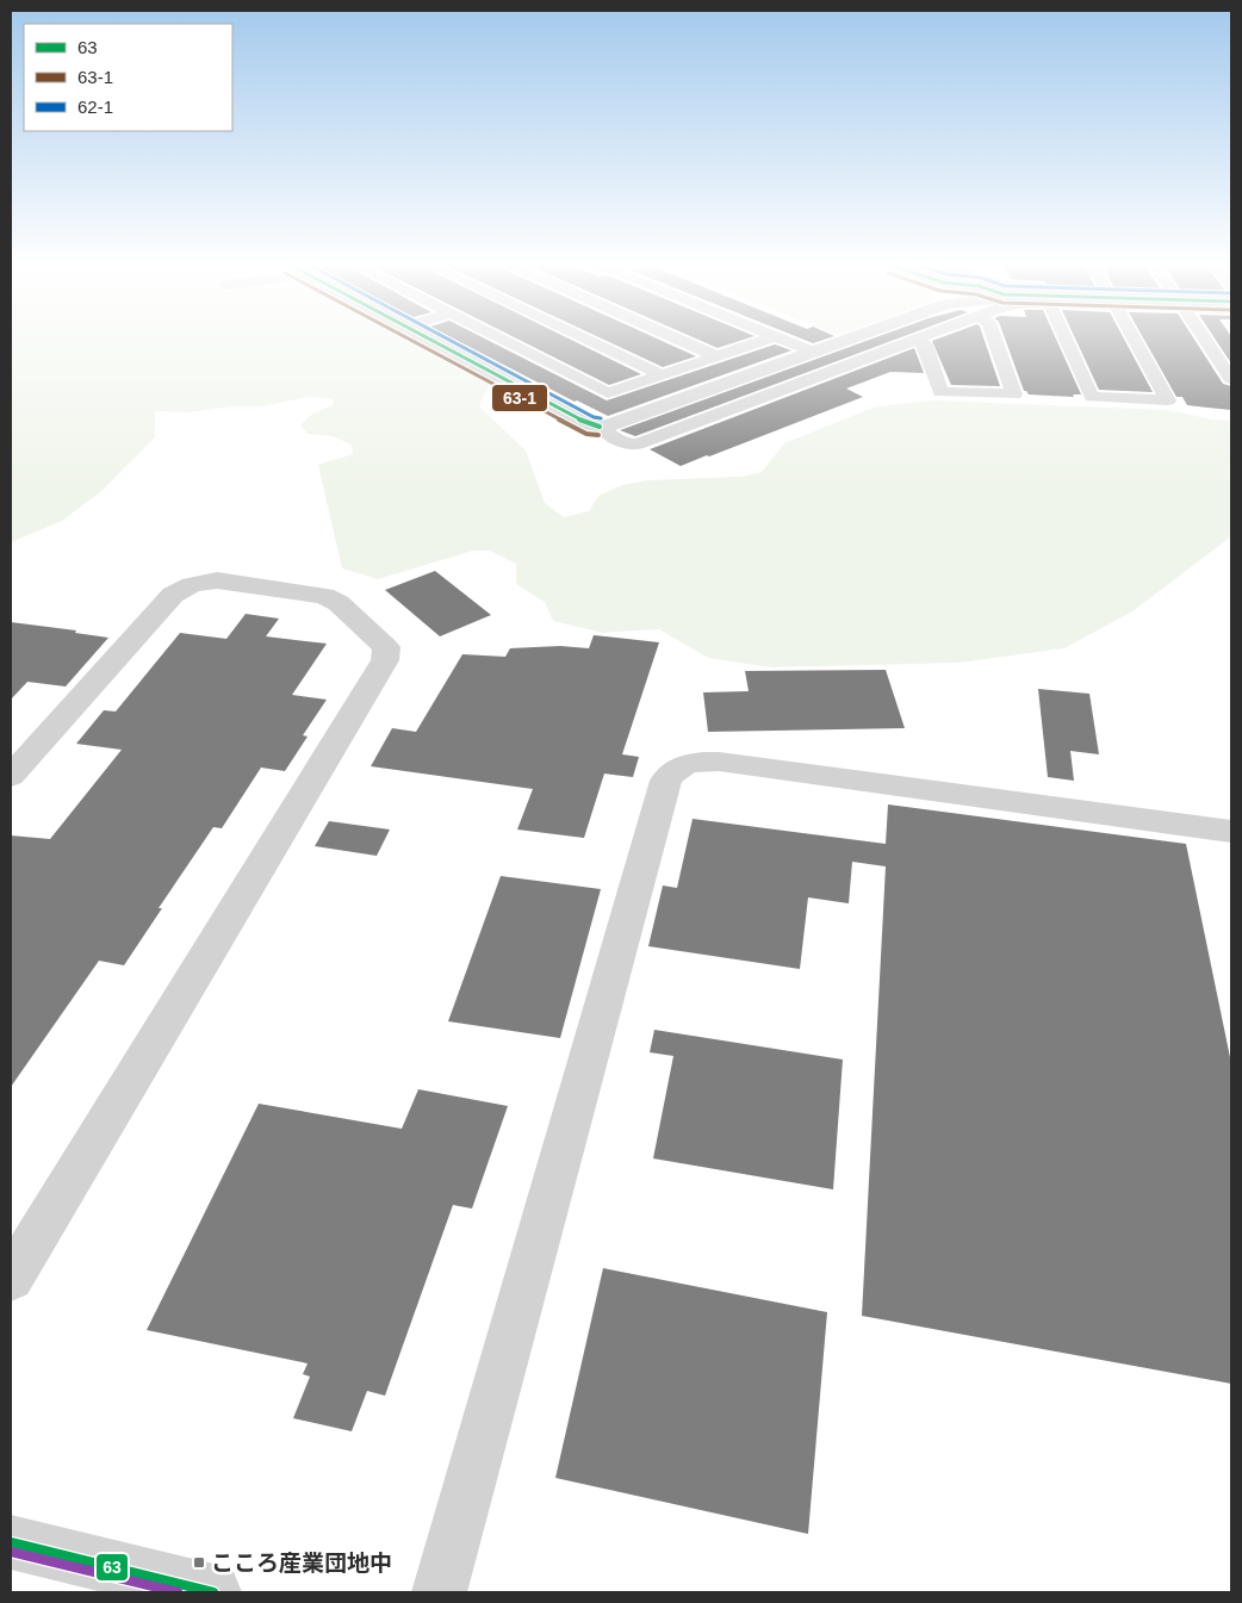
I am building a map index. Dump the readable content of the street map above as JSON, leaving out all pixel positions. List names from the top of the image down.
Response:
{
  "places": {
    "transit": ["こころ産業団地中"]
  },
  "lines": ["transit line 63", "transit line 63-1", "transit line 62-1"],
  "legend": ["63", "63-1", "62-1"]
}
